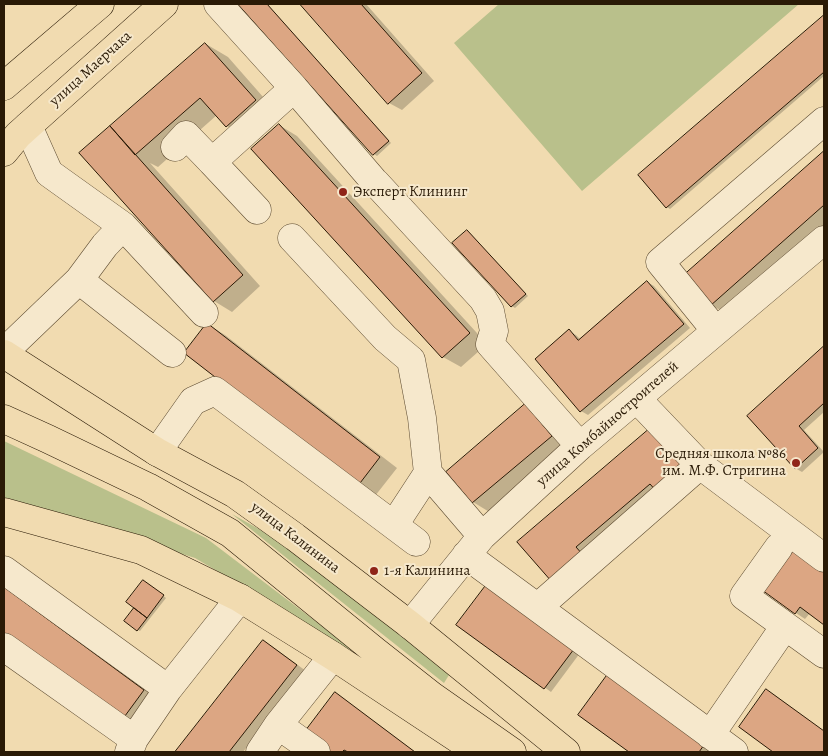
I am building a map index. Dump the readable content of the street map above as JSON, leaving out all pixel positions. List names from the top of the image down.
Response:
{
  "streets": {
    "main road": ["улица Маерчака", "улица Калинина"],
    "street": ["улица Комбайностроителей"]
  },
  "crossings": [
    ["улица Комбайностроителей", "улица Калинина"]
  ],
  "places": ["Эксперт Клининг", "Средняя школа №86 им. М.Ф. Стригина", "1-я Калинина"]
}
